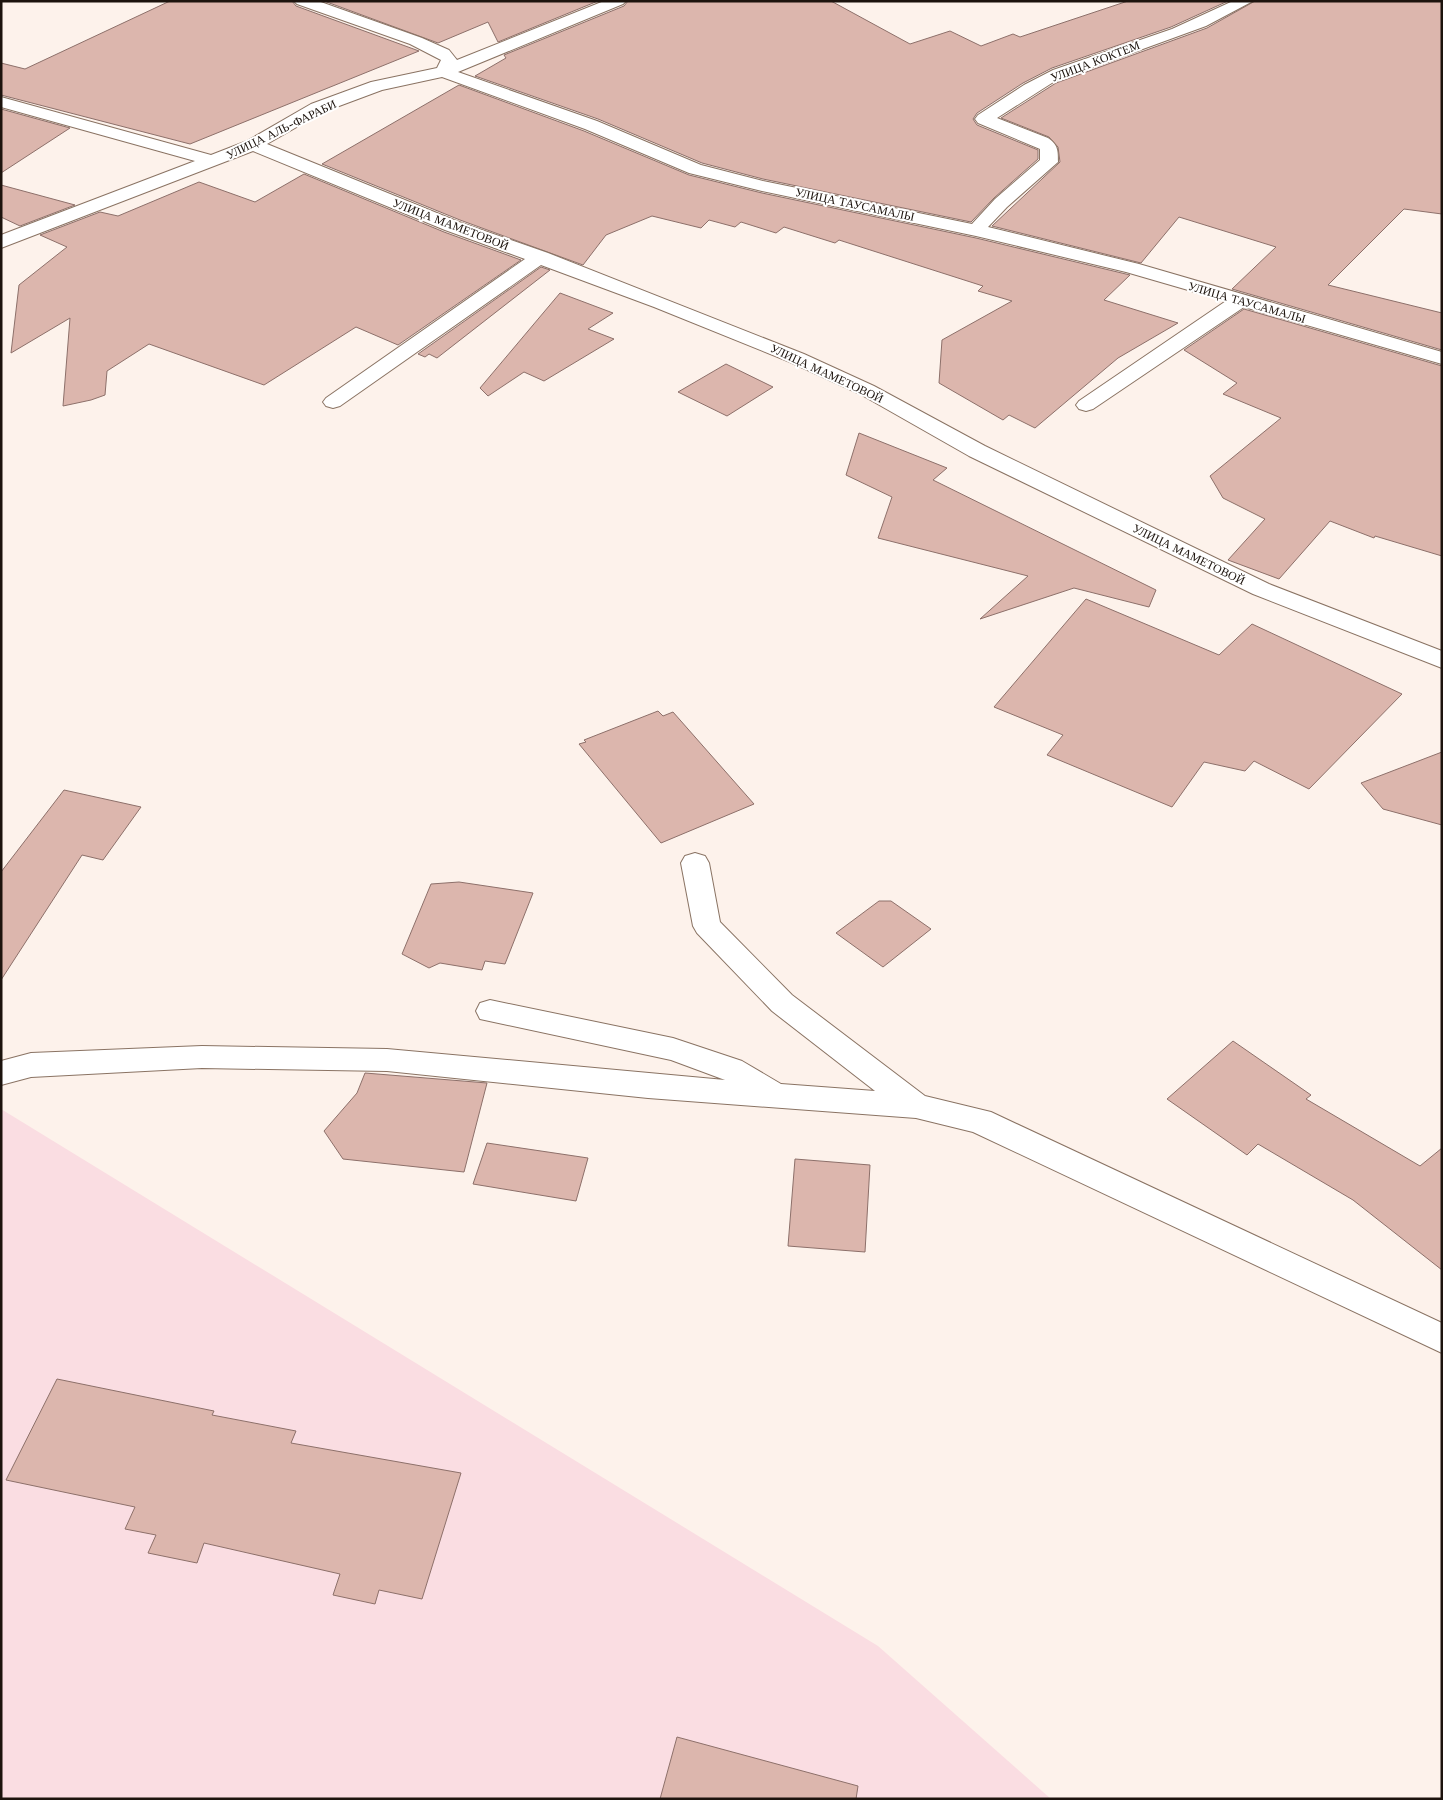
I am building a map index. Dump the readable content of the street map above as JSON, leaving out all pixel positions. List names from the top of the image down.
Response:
{
  "streets": {
    "street": [
      "УЛИЦА КОКТЕМ",
      "УЛИЦА АЛЬ-ФАРАБИ",
      "УЛИЦА ТАУСАМАЛЫ",
      "УЛИЦА МАМЕТОВОЙ"
    ]
  },
  "crossings": [
    ["УЛИЦА КОКТЕМ", "УЛИЦА ТАУСАМАЛЫ"],
    ["УЛИЦА АЛЬ-ФАРАБИ", "УЛИЦА ТАУСАМАЛЫ"],
    ["УЛИЦА АЛЬ-ФАРАБИ", "УЛИЦА МАМЕТОВОЙ"]
  ]
}
